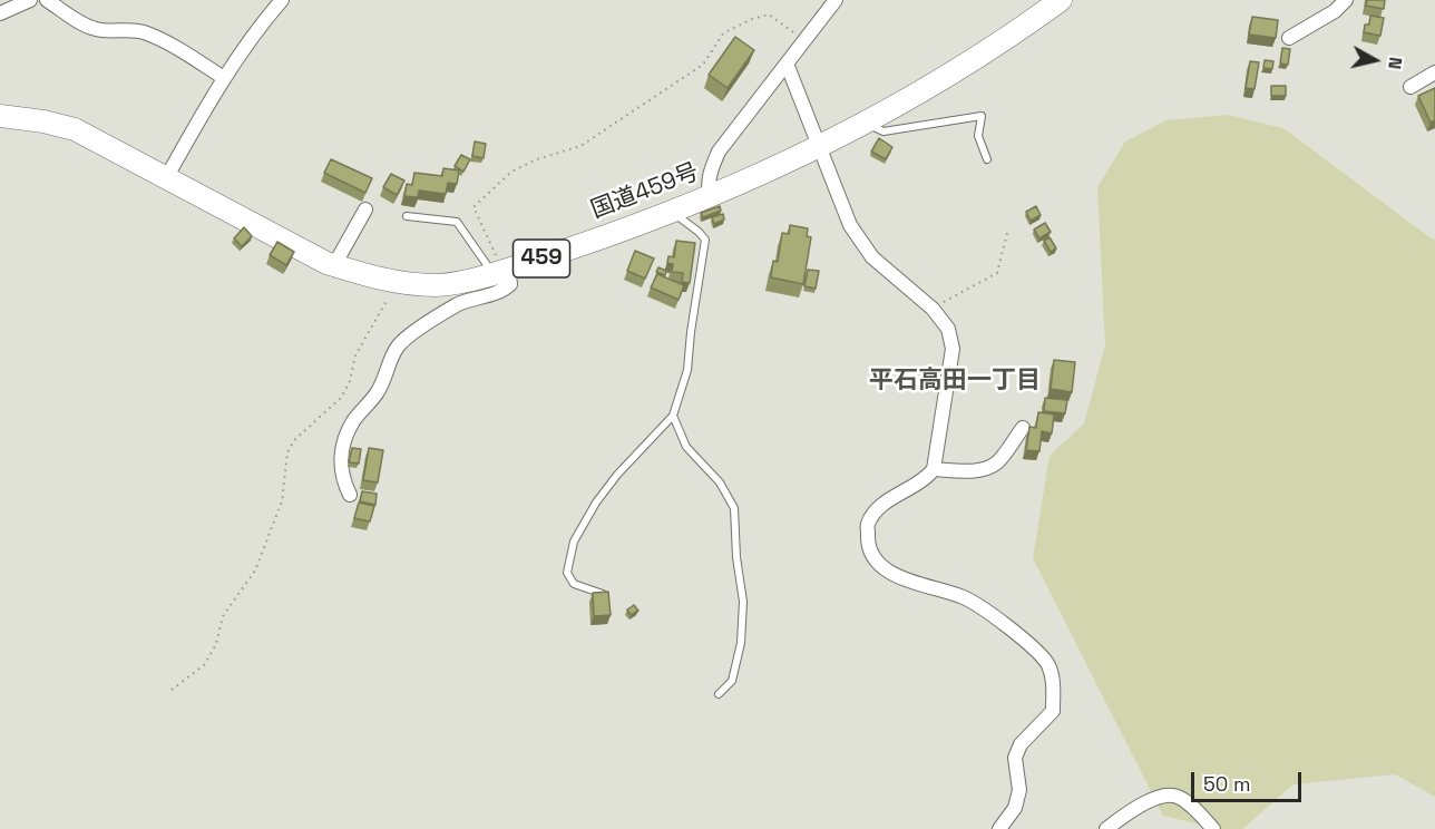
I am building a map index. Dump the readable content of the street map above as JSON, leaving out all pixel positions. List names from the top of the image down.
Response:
{
  "streets": {
    "highway": ["国道459号", "459"]
  },
  "districts": ["平石高田一丁目"],
  "scale_bar": "50 m",
  "north": "right"
}
